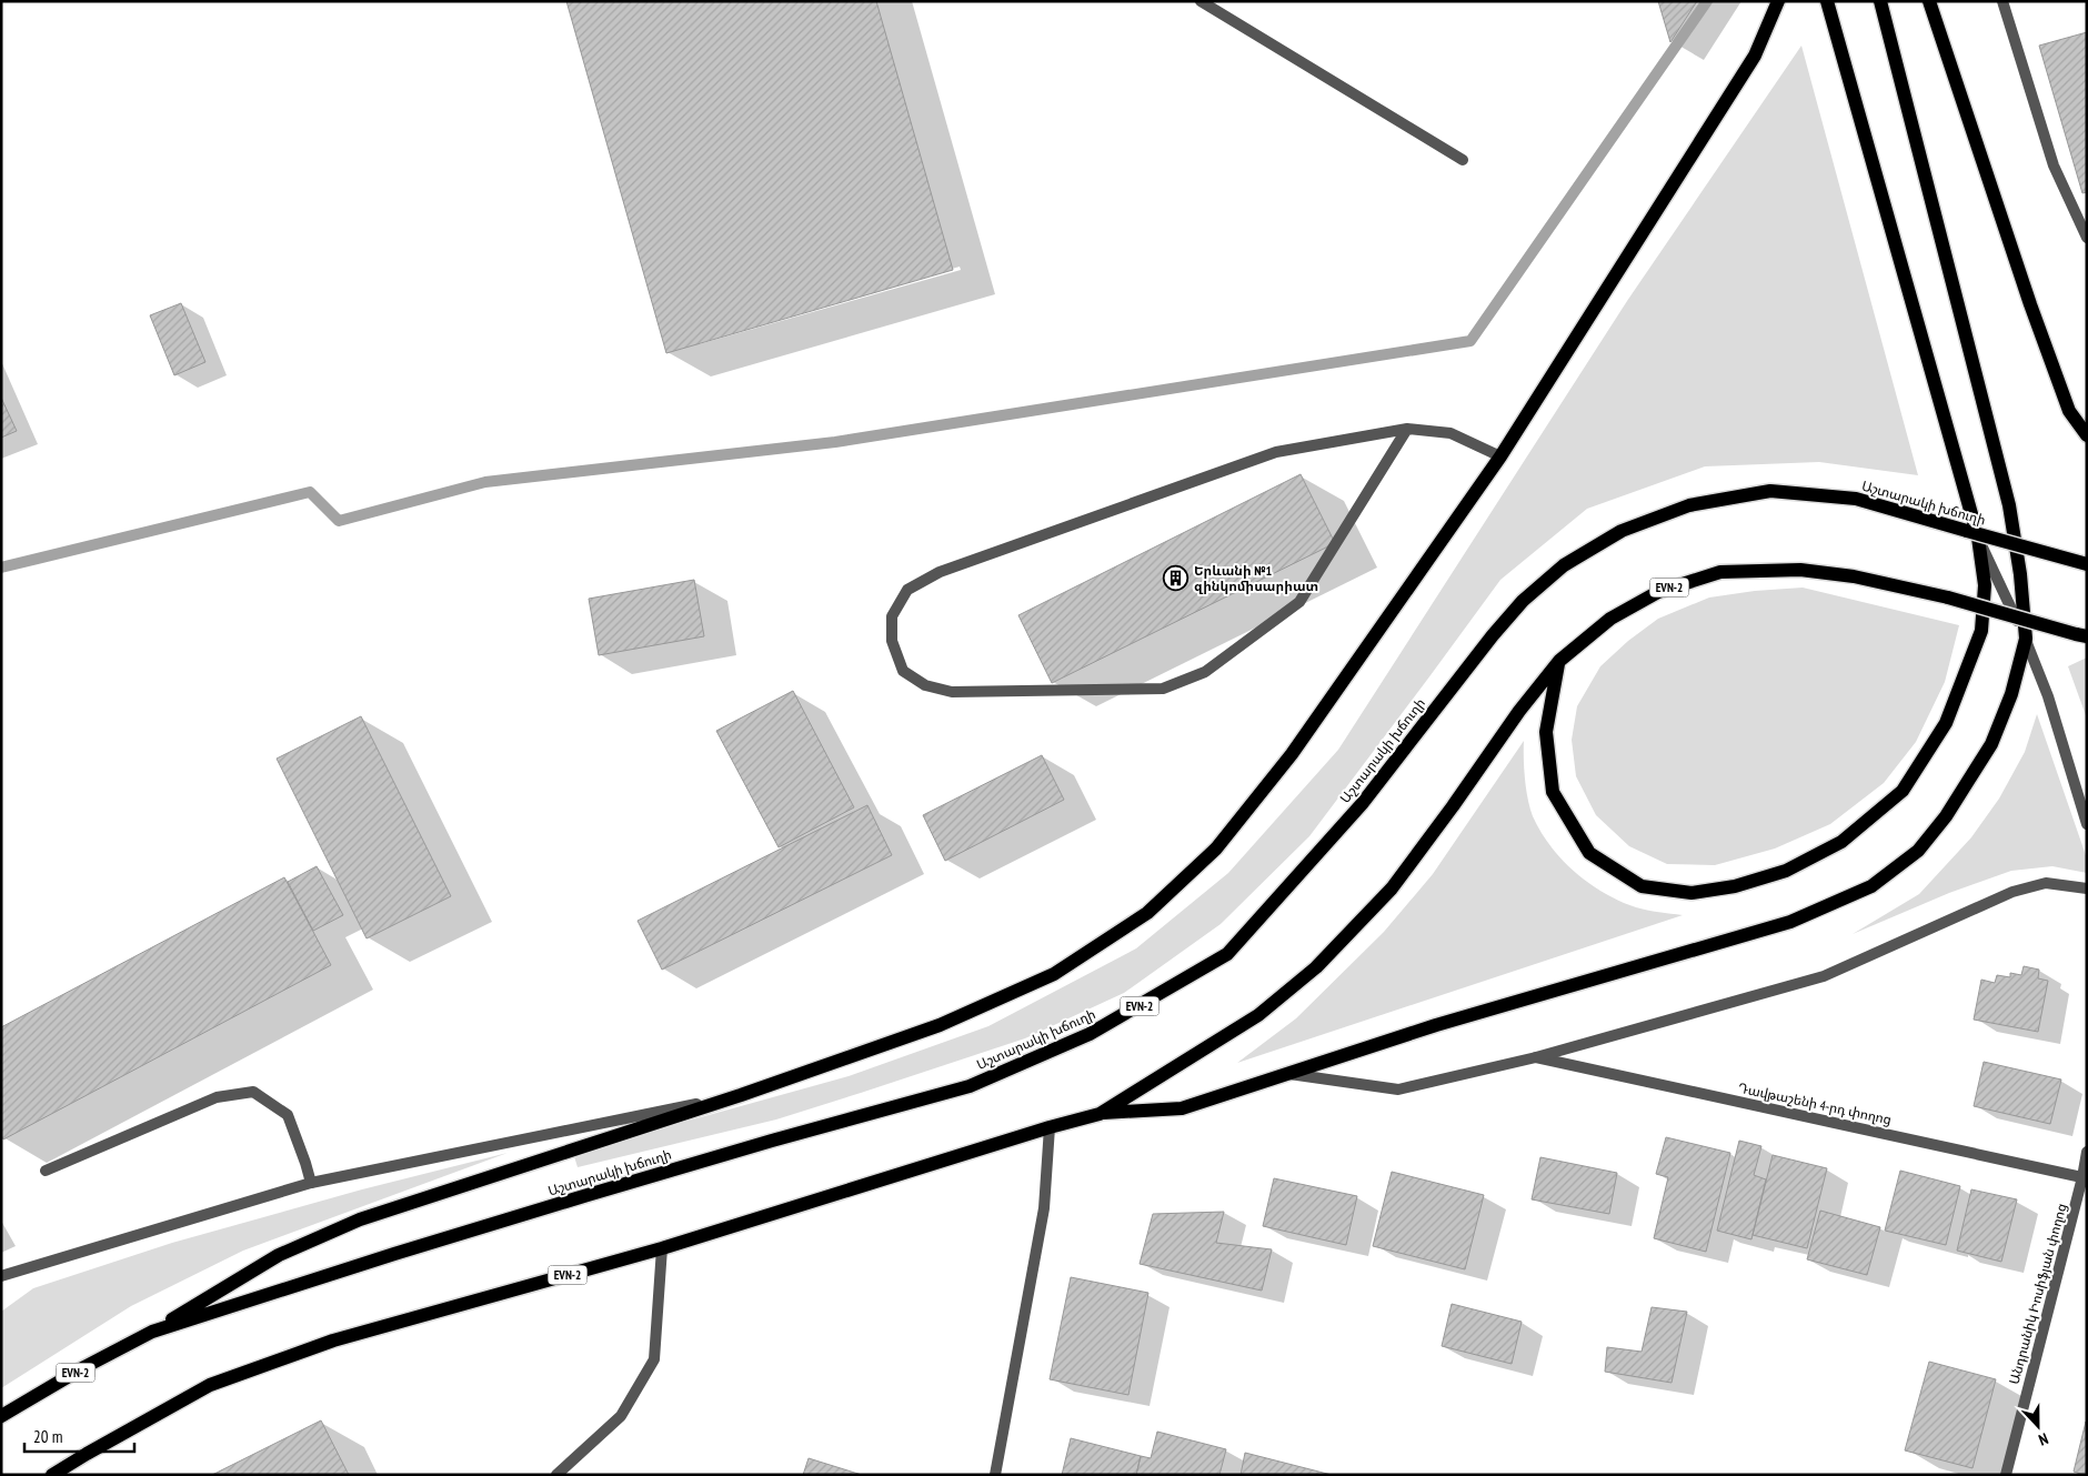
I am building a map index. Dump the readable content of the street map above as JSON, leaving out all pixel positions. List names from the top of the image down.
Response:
{
  "streets": {
    "main road": ["Աշտարակի խճուղի", "EVN-2"],
    "street": ["Դավթաշենի 4-րդ փողոց", "Անդրանիկ Իոսիֆյան փողոց"]
  },
  "crossings": [
    ["Դավթաշենի 4-րդ փողոց", "Անդրանիկ Իոսիֆյան փողոց"]
  ],
  "places": {
    "building": ["Երևանի №1 զինկոմիսարիատ"]
  },
  "scale_bar": "20 m",
  "north": "bottom"
}
